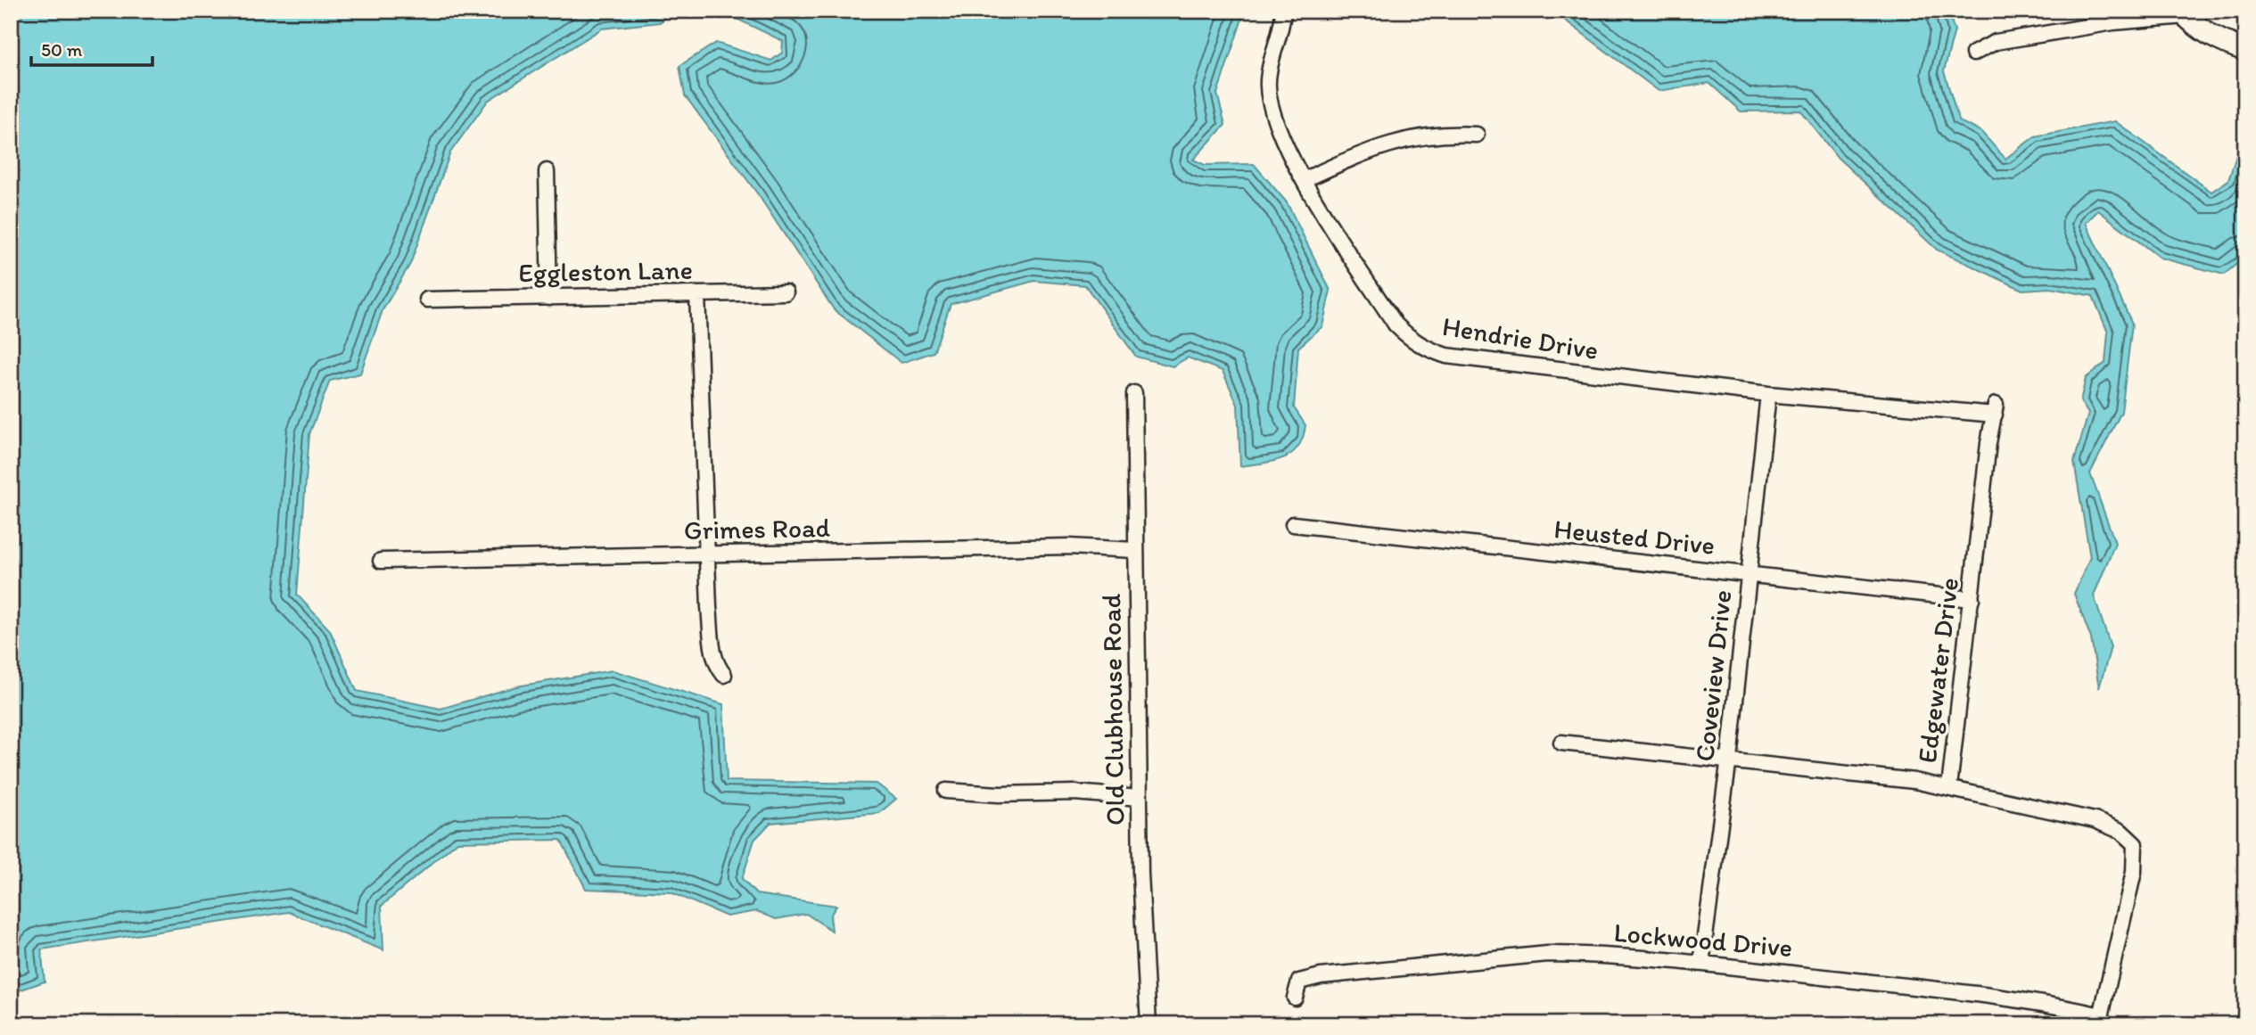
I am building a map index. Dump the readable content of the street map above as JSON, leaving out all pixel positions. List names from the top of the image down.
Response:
{
  "streets": {
    "street": [
      "Eggleston Lane",
      "Hendrie Drive",
      "Grimes Road",
      "Heusted Drive",
      "Edgewater Drive",
      "Coveview Drive",
      "Old Clubhouse Road",
      "Lockwood Drive"
    ]
  },
  "crossings": [
    ["Hendrie Drive", "Edgewater Drive"],
    ["Hendrie Drive", "Coveview Drive"],
    ["Grimes Road", "Old Clubhouse Road"],
    ["Heusted Drive", "Edgewater Drive"],
    ["Heusted Drive", "Coveview Drive"],
    ["Edgewater Drive", "Lockwood Drive"],
    ["Coveview Drive", "Lockwood Drive"]
  ],
  "scale_bar": "50 m"
}
